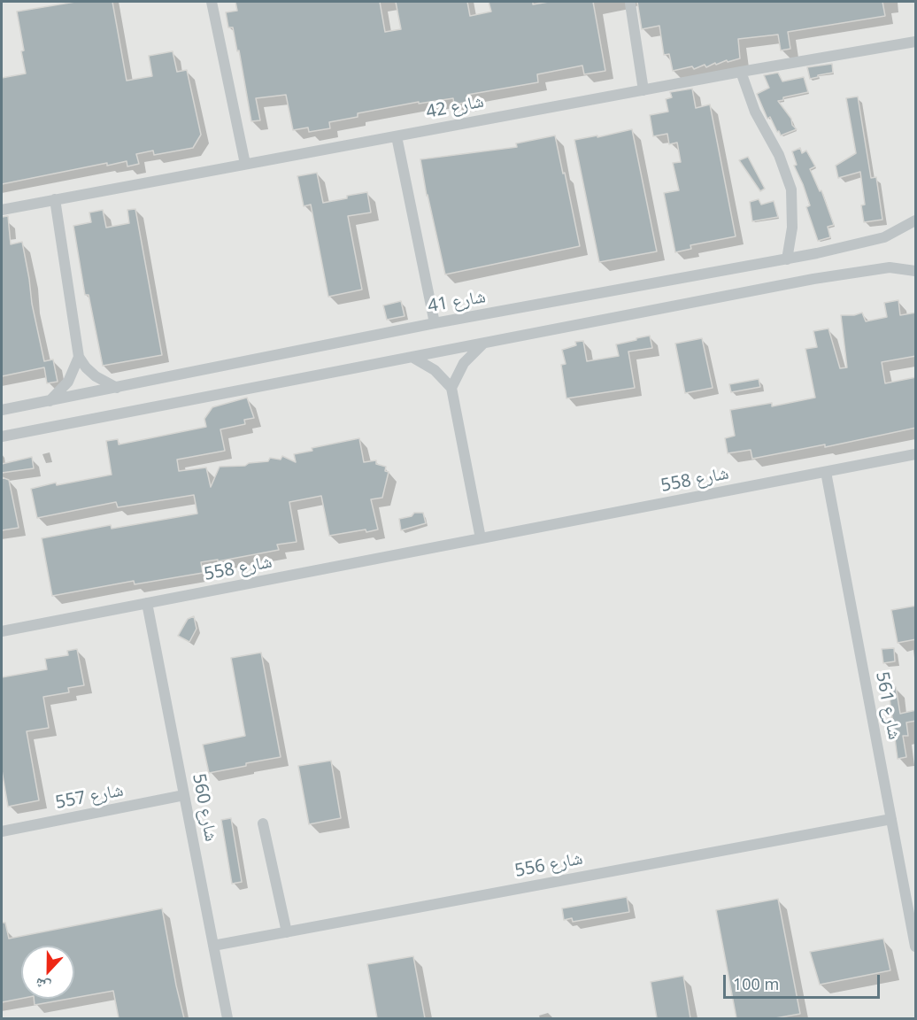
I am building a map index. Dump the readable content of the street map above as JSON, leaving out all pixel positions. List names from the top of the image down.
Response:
{
  "streets": {
    "street": [
      "شارع 42",
      "شارع 41",
      "شارع 558",
      "شارع 561",
      "شارع 557",
      "شارع 560",
      "شارع 556"
    ]
  },
  "crossings": [
    ["شارع 558", "شارع 561"],
    ["شارع 558", "شارع 560"],
    ["شارع 561", "شارع 556"],
    ["شارع 557", "شارع 560"],
    ["شارع 560", "شارع 556"]
  ],
  "scale_bar": "100 m",
  "north": "bottom"
}
